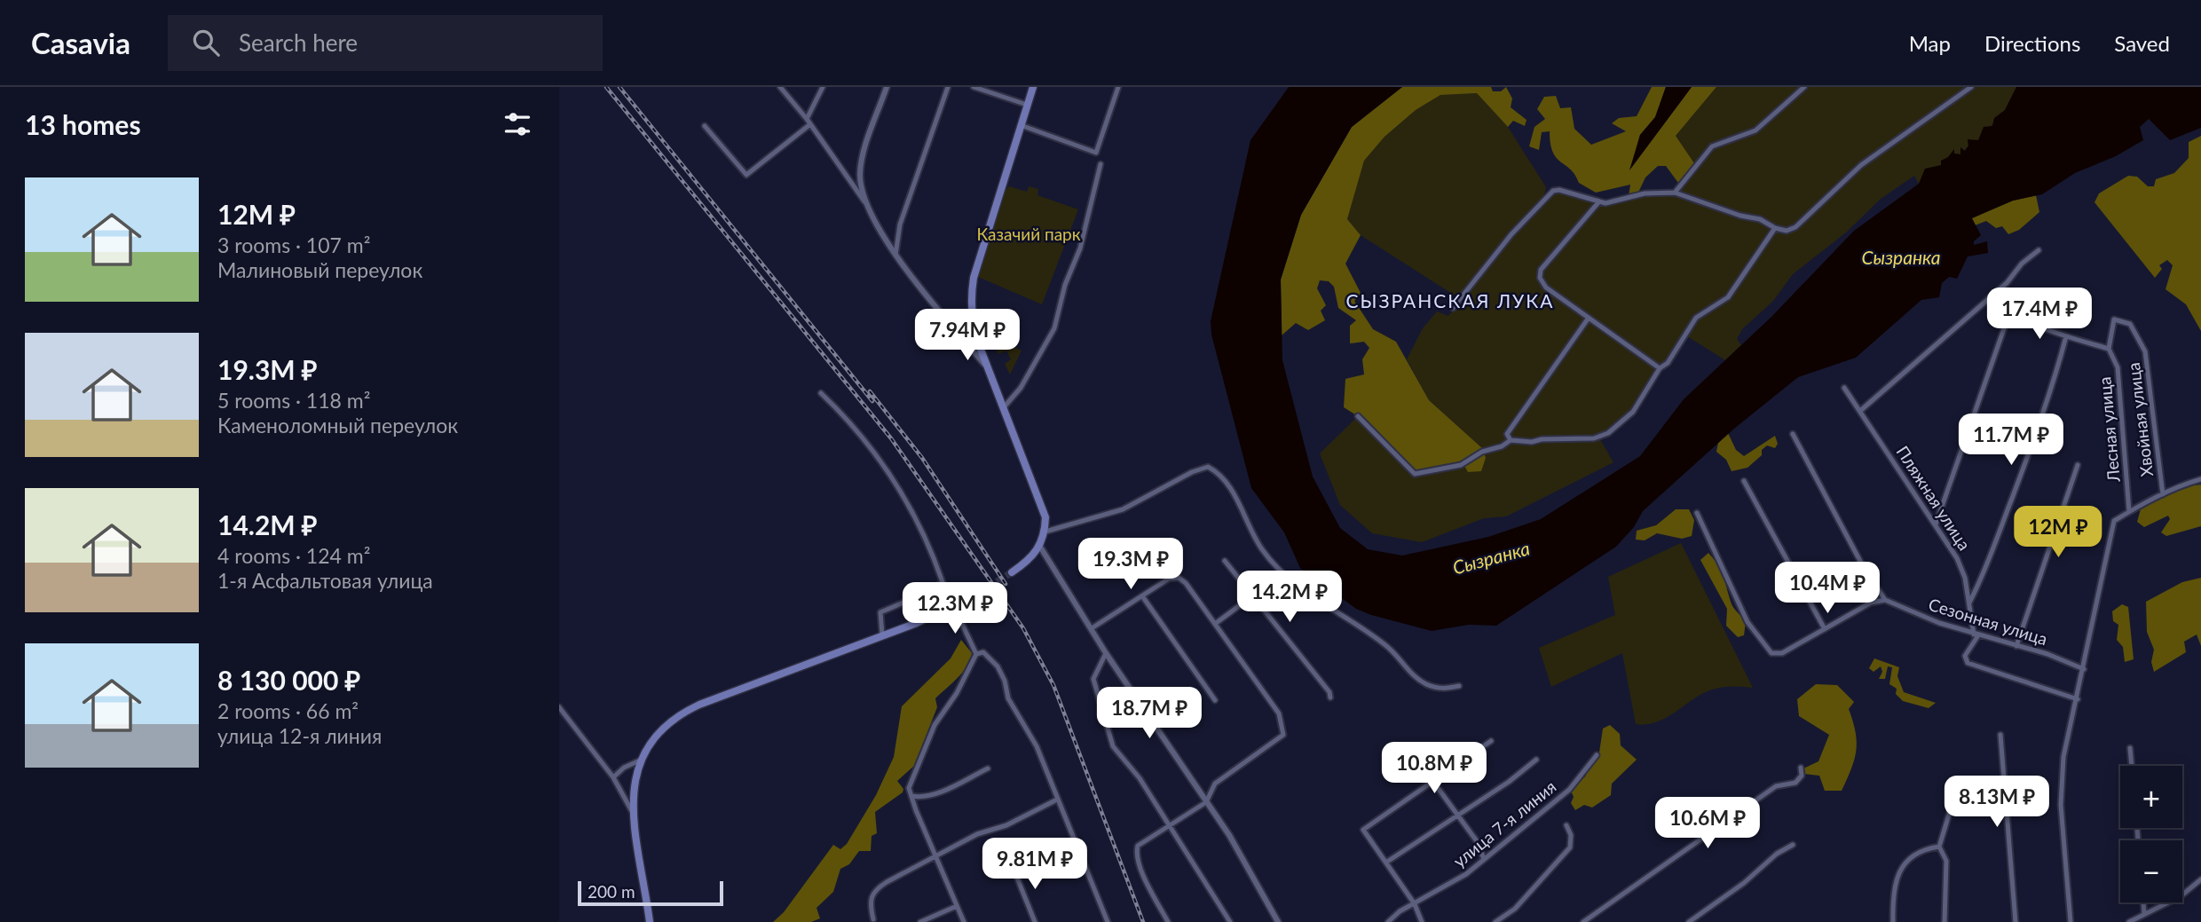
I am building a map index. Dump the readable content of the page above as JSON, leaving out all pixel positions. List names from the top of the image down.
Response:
{
  "streets": {
    "street": [
      "Хвойная улица",
      "Лесная улица",
      "Пляжная улица",
      "Сезонная улица",
      "улица 7-я линия"
    ]
  },
  "crossings": [
    ["Хвойная улица", "Лесная улица"],
    ["Пляжная улица", "Сезонная улица"]
  ],
  "districts": ["СЫЗРАНСКАЯ ЛУКА"],
  "water": ["Сызранка"],
  "parks": ["Казачий парк"],
  "scale_bar": "200 m",
  "page": {
    "header": "Casavia",
    "search": "Search here",
    "nav": ["Map", "Directions", "Saved"],
    "heading": "13 homes",
    "list": [
      {
        "name": "12M ₽",
        "note": "3 rooms · 107 m² · Малиновый переулок"
      },
      {
        "name": "19.3M ₽",
        "note": "5 rooms · 118 m² · Каменоломный переулок"
      },
      {
        "name": "14.2M ₽",
        "note": "4 rooms · 124 m² · 1-я Асфальтовая улица"
      },
      {
        "name": "8 130 000 ₽",
        "note": "2 rooms · 66 m² · улица 12-я линия"
      }
    ],
    "price": [
      "17.4M ₽",
      "7.94M ₽",
      "11.7M ₽",
      "12M ₽",
      "19.3M ₽",
      "10.4M ₽",
      "14.2M ₽",
      "12.3M ₽",
      "18.7M ₽",
      "10.8M ₽",
      "8.13M ₽",
      "10.6M ₽",
      "9.81M ₽"
    ],
    "map_buttons": ["+", "−"],
    "scale": "200 m"
  }
}
